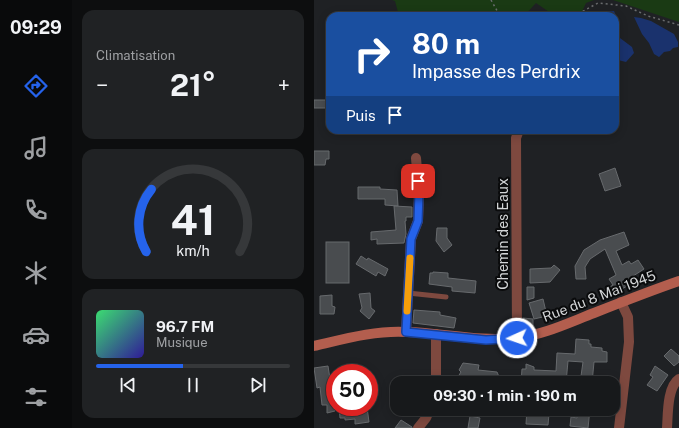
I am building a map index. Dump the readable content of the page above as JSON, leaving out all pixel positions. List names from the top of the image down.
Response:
{
  "streets": {
    "main road": ["Rue du 8 Mai 1945"],
    "street": ["Chemin des Eaux"]
  },
  "crossings": [
    ["Chemin des Eaux", "Rue du 8 Mai 1945"]
  ],
  "page": {
    "tabs": "09:29",
    "tile": "Climatisation",
    "turn": ["80 m", "Impasse des Perdrix"],
    "heat": ["−", "21°", "+"],
    "then": "Puis",
    "song": ["96.7 FM", "Musique"],
    "limit": "50",
    "trip": "09:30 · 1 min · 190 m",
    "gauge": ["41", "km/h"]
  }
}
